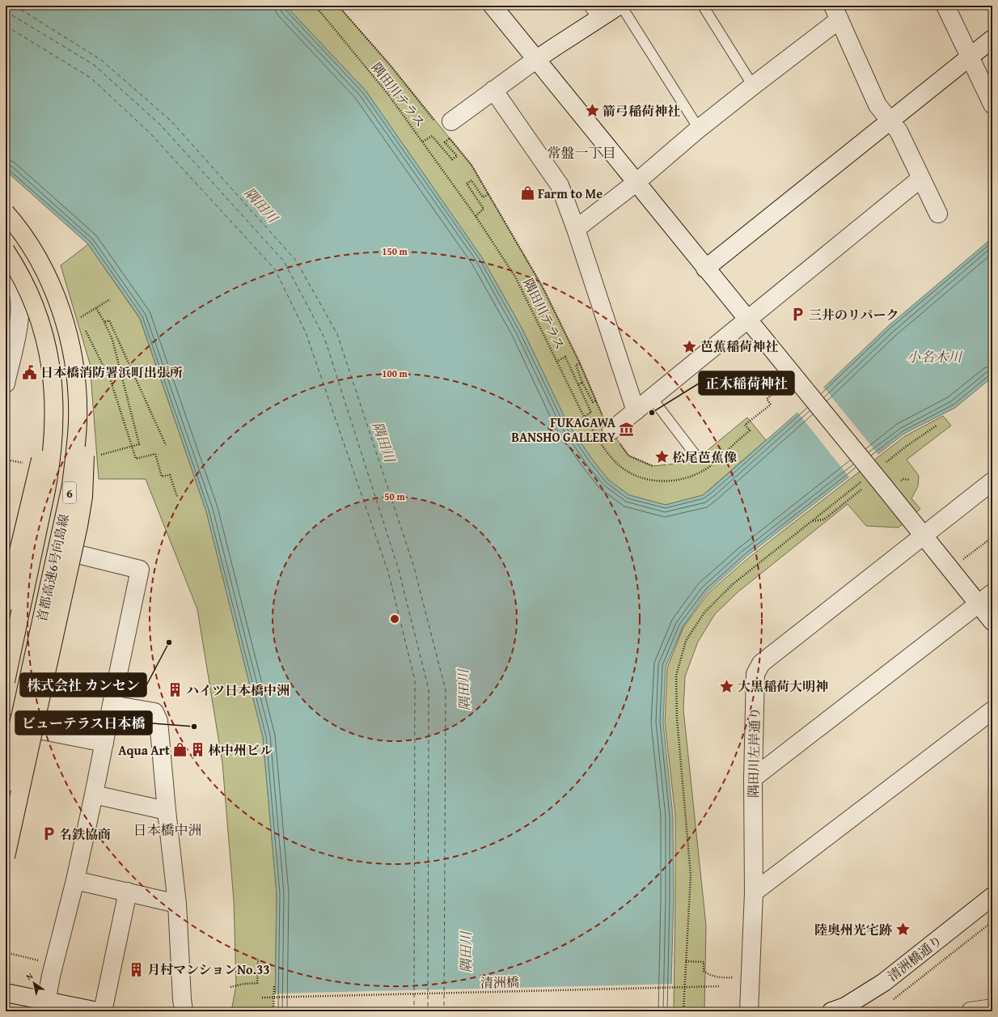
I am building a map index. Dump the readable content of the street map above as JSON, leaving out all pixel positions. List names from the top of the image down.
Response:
{
  "streets": {
    "highway": ["6", "首都高速6号向島線"],
    "street": ["隅田川左岸通り", "清洲橋通り"],
    "path": ["隅田川テラス", "清洲橋"]
  },
  "crossings": [
    ["6", "首都高速6号向島線"]
  ],
  "districts": ["常盤一丁目", "日本橋中洲"],
  "water": ["隅田川", "小名木川"],
  "places": {
    "place": [
      "箭弓稲荷神社",
      "芭蕉稲荷神社",
      "松尾芭蕉像",
      "大黒稲荷大明神",
      "陸奥州光宅跡"
    ],
    "shop": ["Farm to Me", "Aqua Art"],
    "parking": ["三井のリパーク", "名鉄協商"],
    "public building": ["日本橋消防署浜町出張所"],
    "other": ["正木稲荷神社", "株式会社 カンセン", "ビューテラス日本橋"],
    "museum": ["FUKAGAWA BANSHO GALLERY"],
    "building": ["ハイツ日本橋中洲", "林中州ビル", "月村マンションNo.33"]
  },
  "north": "top left",
  "rings": ["150 m", "100 m", "50 m"]
}
